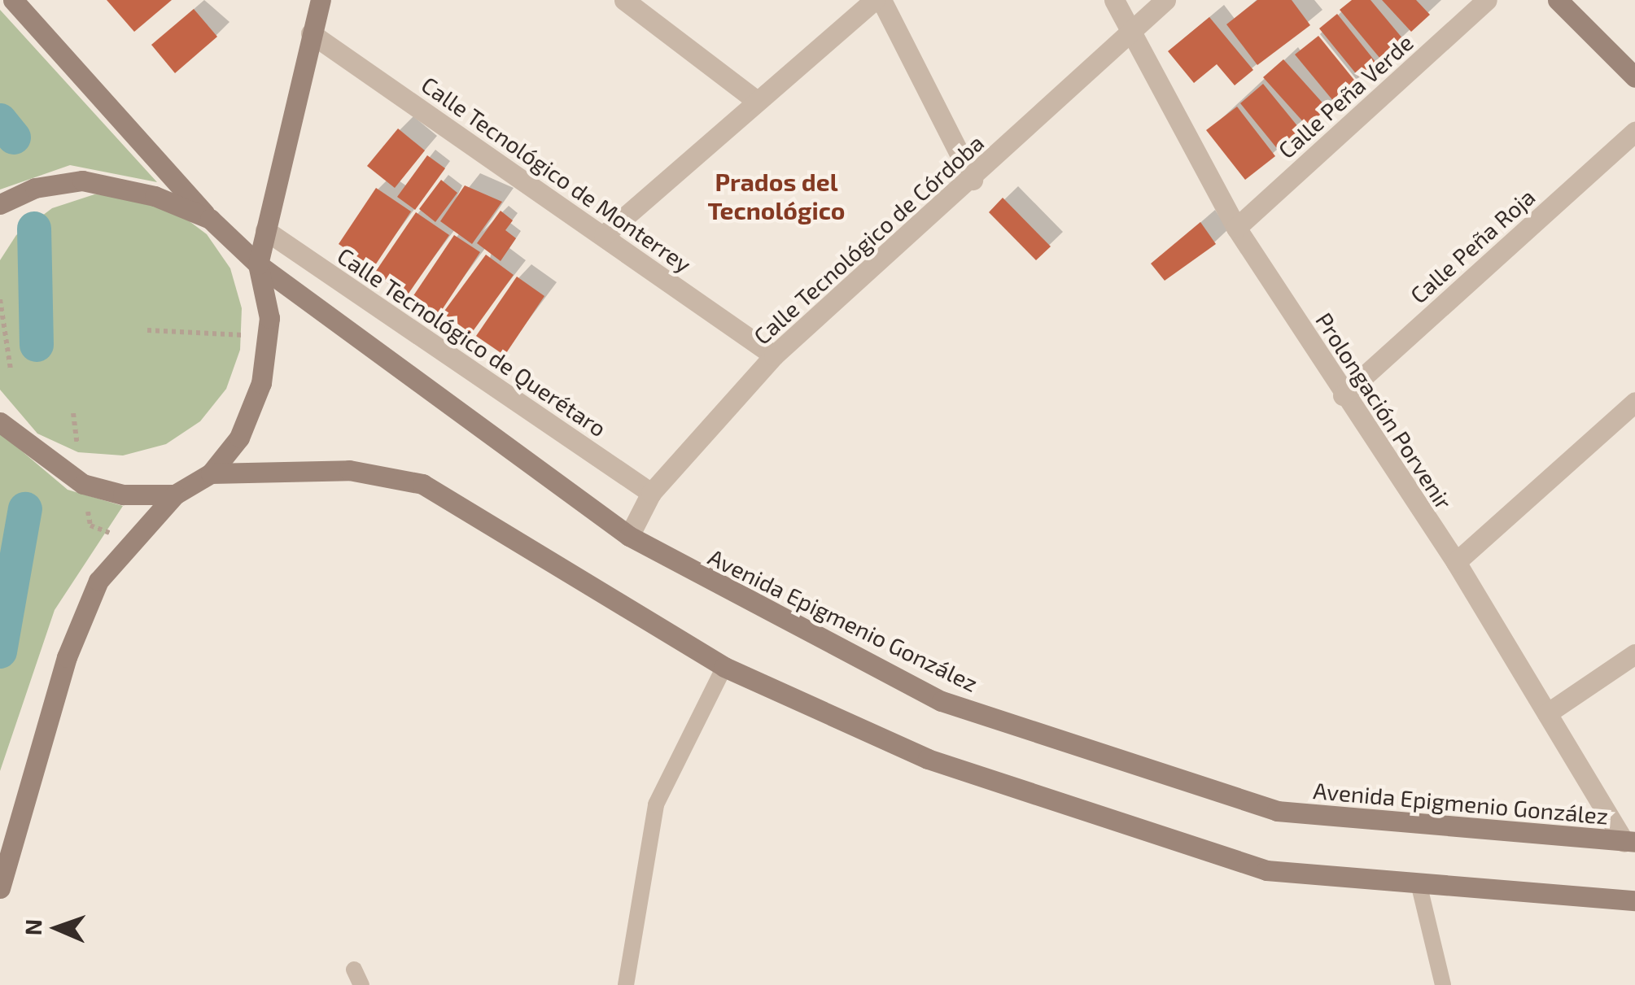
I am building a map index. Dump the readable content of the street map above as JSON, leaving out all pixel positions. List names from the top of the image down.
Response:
{
  "streets": {
    "main road": ["Avenida Epigmenio González"],
    "street": [
      "Calle Peña Verde",
      "Calle Tecnológico de Monterrey",
      "Calle Tecnológico de Córdoba",
      "Calle Peña Roja",
      "Calle Tecnológico de Querétaro",
      "Prolongación Porvenir"
    ]
  },
  "crossings": [
    ["Calle Peña Verde", "Prolongación Porvenir"],
    ["Calle Tecnológico de Monterrey", "Calle Tecnológico de Córdoba"],
    ["Calle Tecnológico de Córdoba", "Calle Tecnológico de Querétaro"],
    ["Calle Tecnológico de Córdoba", "Prolongación Porvenir"],
    ["Calle Tecnológico de Córdoba", "Avenida Epigmenio González"],
    ["Calle Peña Roja", "Prolongación Porvenir"],
    ["Prolongación Porvenir", "Avenida Epigmenio González"]
  ],
  "districts": ["Prados del Tecnológico"],
  "north": "left"
}
